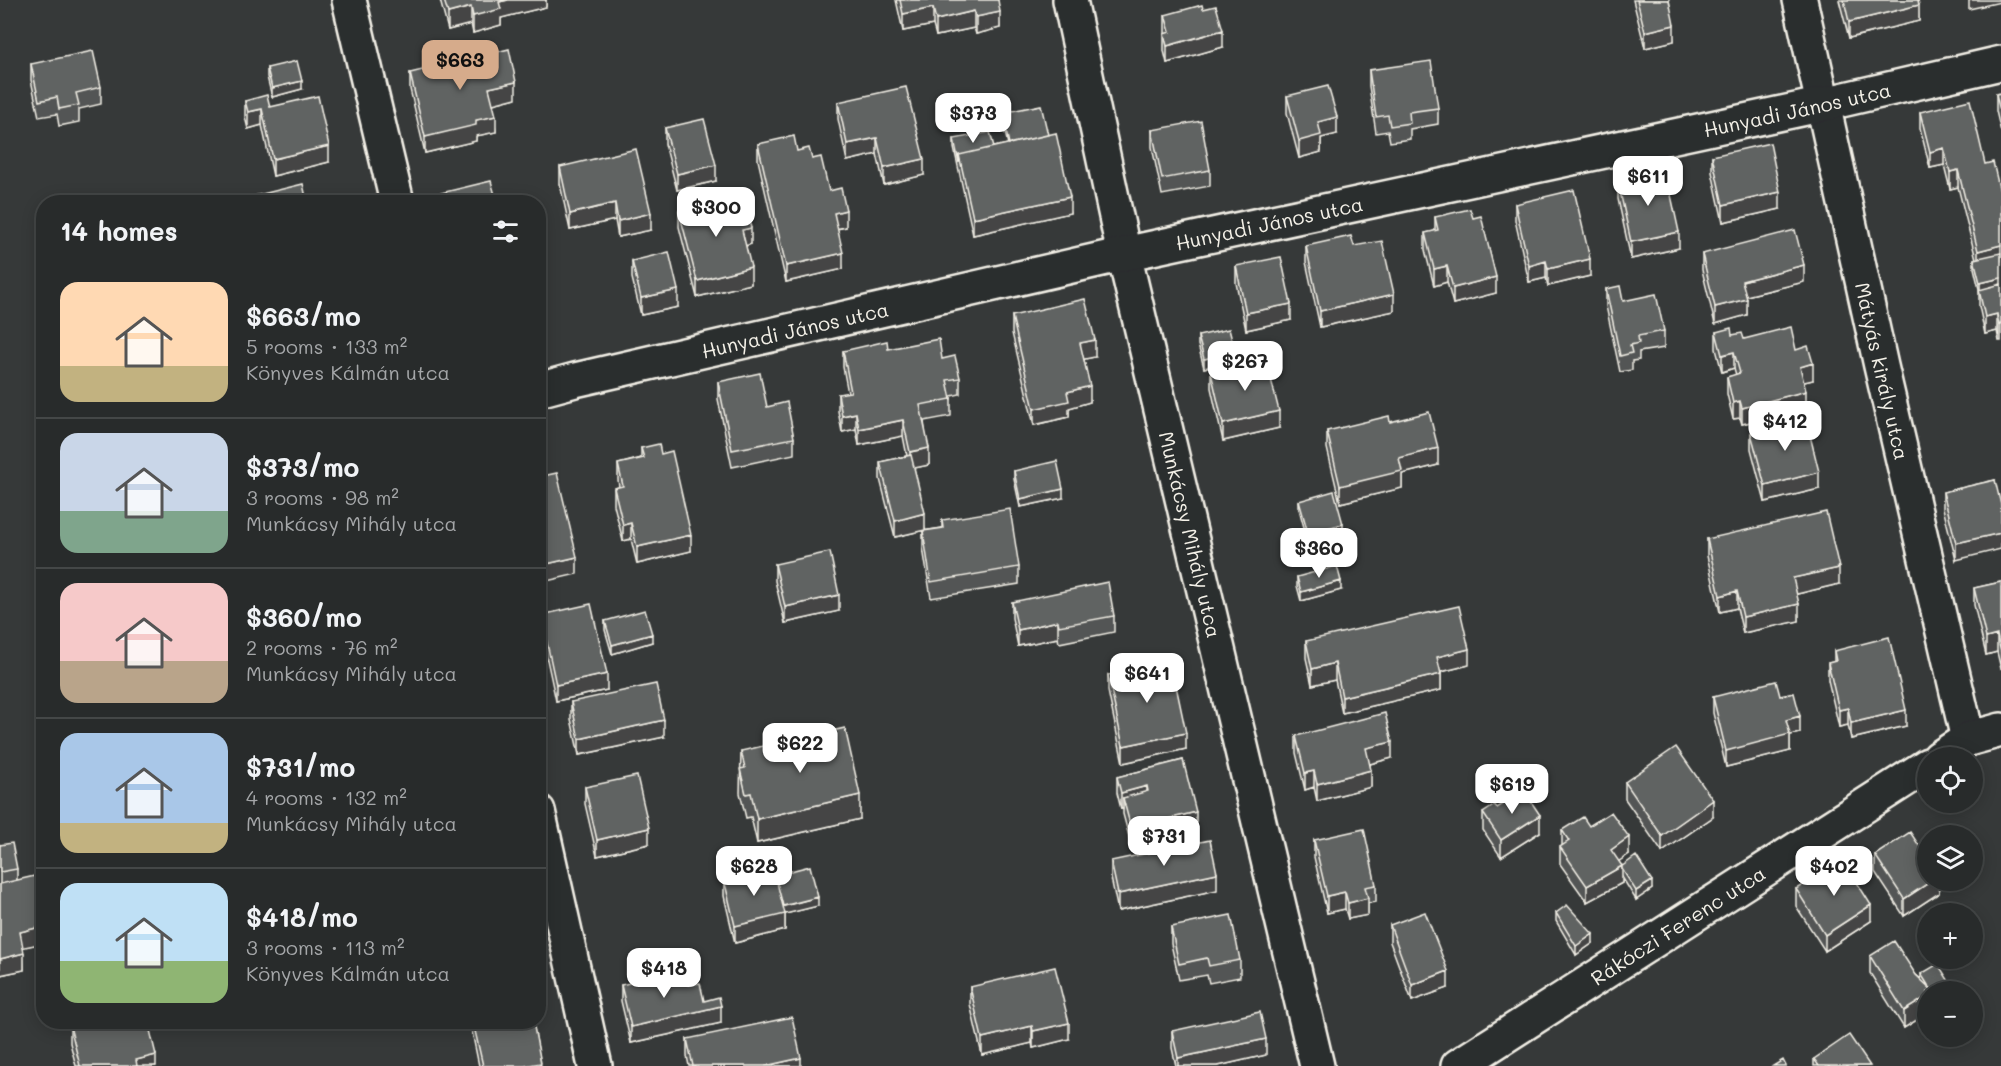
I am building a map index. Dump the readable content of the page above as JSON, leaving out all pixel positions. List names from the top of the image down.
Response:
{
  "streets": {
    "street": [
      "Hunyadi János utca",
      "Mátyás király utca",
      "Munkácsy Mihály utca",
      "Rákóczi Ferenc utca"
    ]
  },
  "crossings": [
    ["Hunyadi János utca", "Mátyás király utca"],
    ["Hunyadi János utca", "Munkácsy Mihály utca"]
  ],
  "page": {
    "price": [
      "$663",
      "$373",
      "$611",
      "$300",
      "$267",
      "$412",
      "$360",
      "$641",
      "$622",
      "$619",
      "$731",
      "$628",
      "$402",
      "$418"
    ],
    "heading": "14 homes",
    "list": [
      {
        "name": "$663/mo",
        "note": "5 rooms · 133 m² · Könyves Kálmán utca"
      },
      {
        "name": "$373/mo",
        "note": "3 rooms · 98 m² · Munkácsy Mihály utca"
      },
      {
        "name": "$360/mo",
        "note": "2 rooms · 76 m² · Munkácsy Mihály utca"
      },
      {
        "name": "$731/mo",
        "note": "4 rooms · 132 m² · Munkácsy Mihály utca"
      },
      {
        "name": "$418/mo",
        "note": "3 rooms · 113 m² · Könyves Kálmán utca"
      }
    ],
    "map_buttons": ["+", "−"]
  }
}
